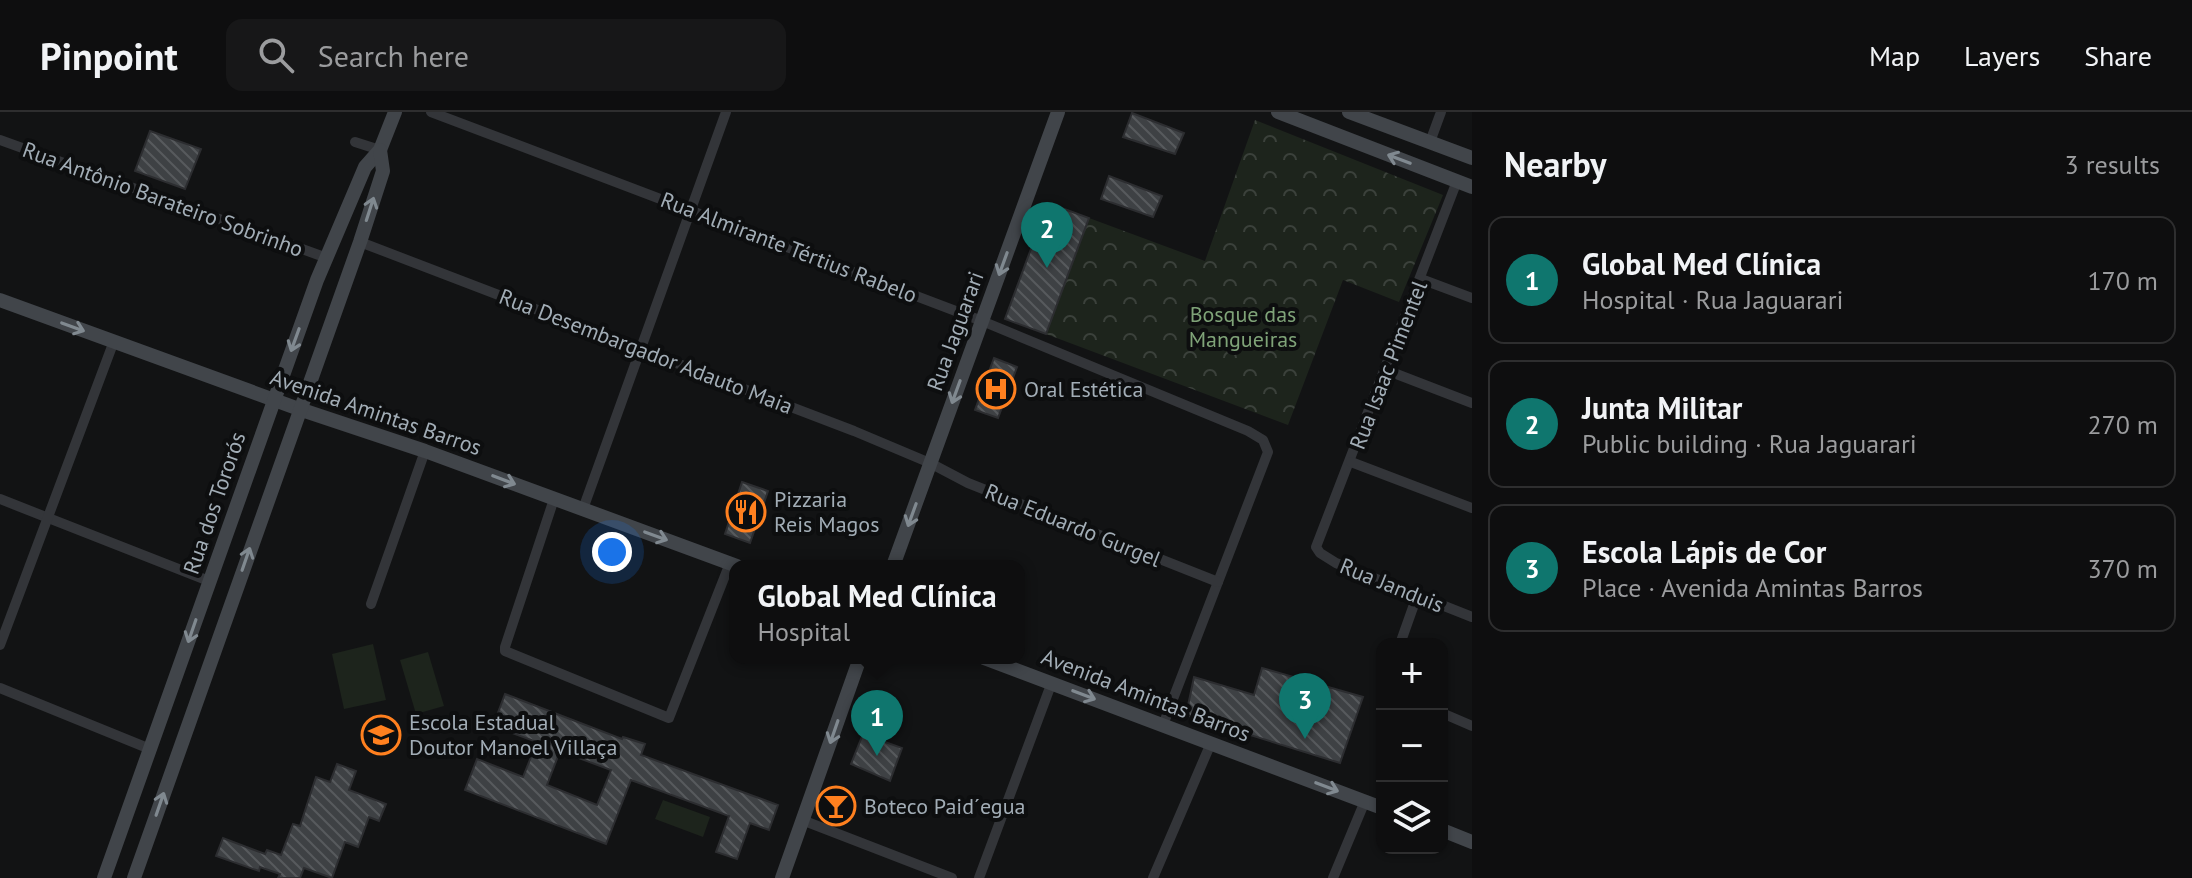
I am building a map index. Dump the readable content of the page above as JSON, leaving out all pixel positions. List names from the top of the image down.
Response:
{
  "streets": {
    "main road": ["Rua Jaguarari", "Avenida Amintas Barros", "Rua dos Tororós"],
    "street": [
      "Rua Antônio Barateiro Sobrinho",
      "Rua Almirante Tértius Rabelo",
      "Rua Desembargador Adauto Maia",
      "Rua Isaac Pimentel",
      "Rua Eduardo Gurgel",
      "Rua Janduis"
    ]
  },
  "crossings": [
    ["Rua Antônio Barateiro Sobrinho", "Rua dos Tororós"],
    ["Rua Almirante Tértius Rabelo", "Rua Jaguarari"],
    ["Rua Almirante Tértius Rabelo", "Rua Eduardo Gurgel"],
    ["Rua Jaguarari", "Rua Desembargador Adauto Maia"],
    ["Rua Jaguarari", "Rua Eduardo Gurgel"],
    ["Rua Desembargador Adauto Maia", "Rua dos Tororós"],
    ["Rua Desembargador Adauto Maia", "Rua Eduardo Gurgel"],
    ["Rua Isaac Pimentel", "Rua Janduis"],
    ["Avenida Amintas Barros", "Rua dos Tororós"]
  ],
  "one_way": ["Rua Jaguarari", "Avenida Amintas Barros"],
  "parks": ["Bosque das Mangueiras"],
  "places": {
    "hospital": ["Oral Estética"],
    "restaurant": ["Pizzaria Reis Magos"],
    "school or university": ["Escola Estadual Doutor Manoel Villaça"],
    "bar": ["Boteco Paid´egua"]
  },
  "page": {
    "header": "Pinpoint",
    "search": "Search here",
    "nav": ["Map", "Layers", "Share"],
    "heading": ["Nearby", "3 results"],
    "pins": ["2", "3", "1"],
    "list": [
      {
        "mark": "1",
        "name": "Global Med Clínica",
        "note": "Hospital · Rua Jaguarari",
        "value": "170 m"
      },
      {
        "mark": "2",
        "name": "Junta Militar",
        "note": "Public building · Rua Jaguarari",
        "value": "270 m"
      },
      {
        "mark": "3",
        "name": "Escola Lápis de Cor",
        "note": "Place · Avenida Amintas Barros",
        "value": "370 m"
      }
    ],
    "popup": ["Global Med Clínica", "Hospital"],
    "map_buttons": ["+", "−"]
  }
}
